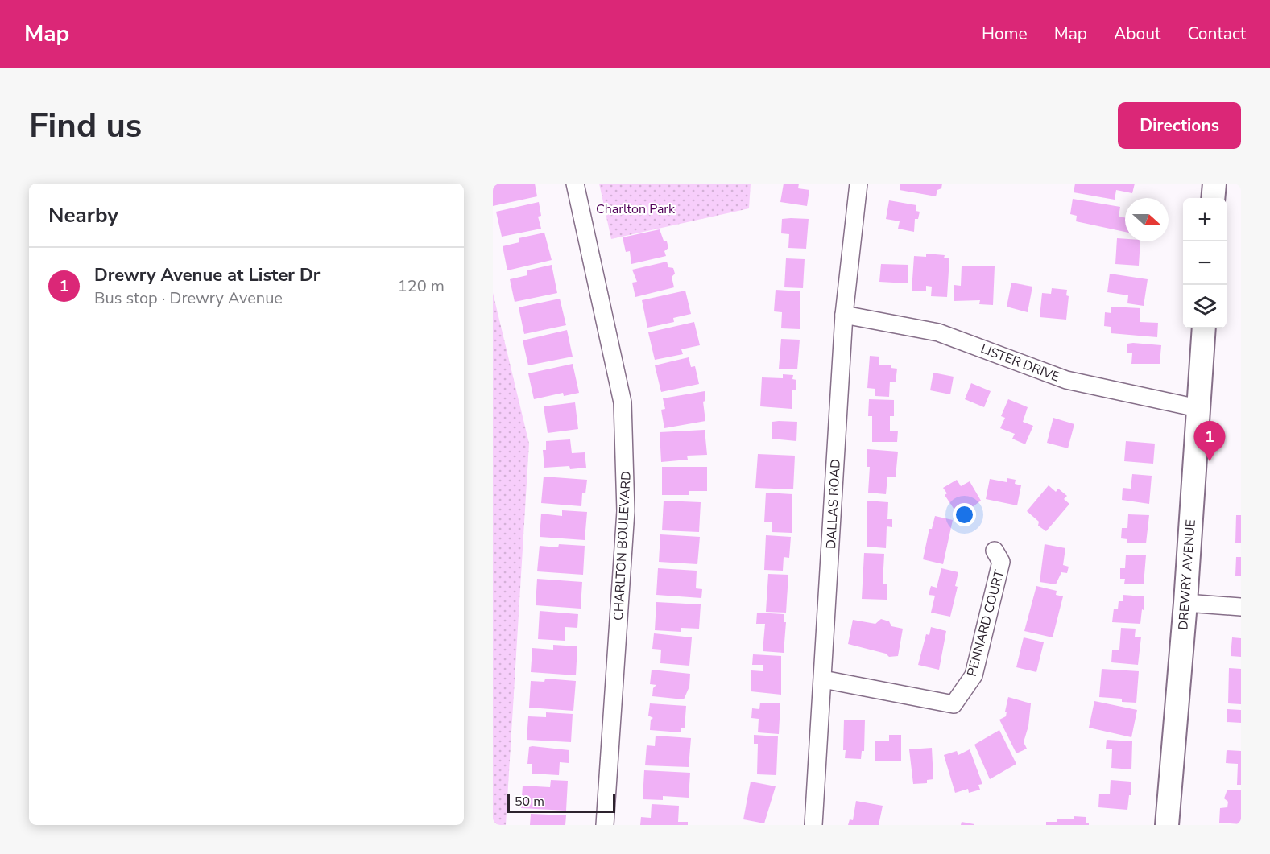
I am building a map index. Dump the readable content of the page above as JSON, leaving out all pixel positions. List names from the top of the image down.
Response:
{
  "streets": {
    "street": [
      "LISTER DRIVE",
      "DALLAS ROAD",
      "CHARLTON BOULEVARD",
      "DREWRY AVENUE",
      "PENNARD COURT"
    ]
  },
  "crossings": [
    ["LISTER DRIVE", "DALLAS ROAD"],
    ["LISTER DRIVE", "DREWRY AVENUE"],
    ["DALLAS ROAD", "PENNARD COURT"]
  ],
  "parks": ["Charlton Park"],
  "scale_bar": "50 m",
  "north": "right",
  "page": {
    "header": "Map",
    "nav": [
      "Home",
      "Map",
      "About",
      "Contact"
    ],
    "buttons": "Directions",
    "title": "Find us",
    "heading": "Nearby",
    "map_buttons": ["+", "−"],
    "list": [
      {
        "mark": "1",
        "name": "Drewry Avenue at Lister Dr",
        "note": "Bus stop · Drewry Avenue",
        "value": "120 m"
      }
    ],
    "pins": "1",
    "scale": "50 m"
  }
}
